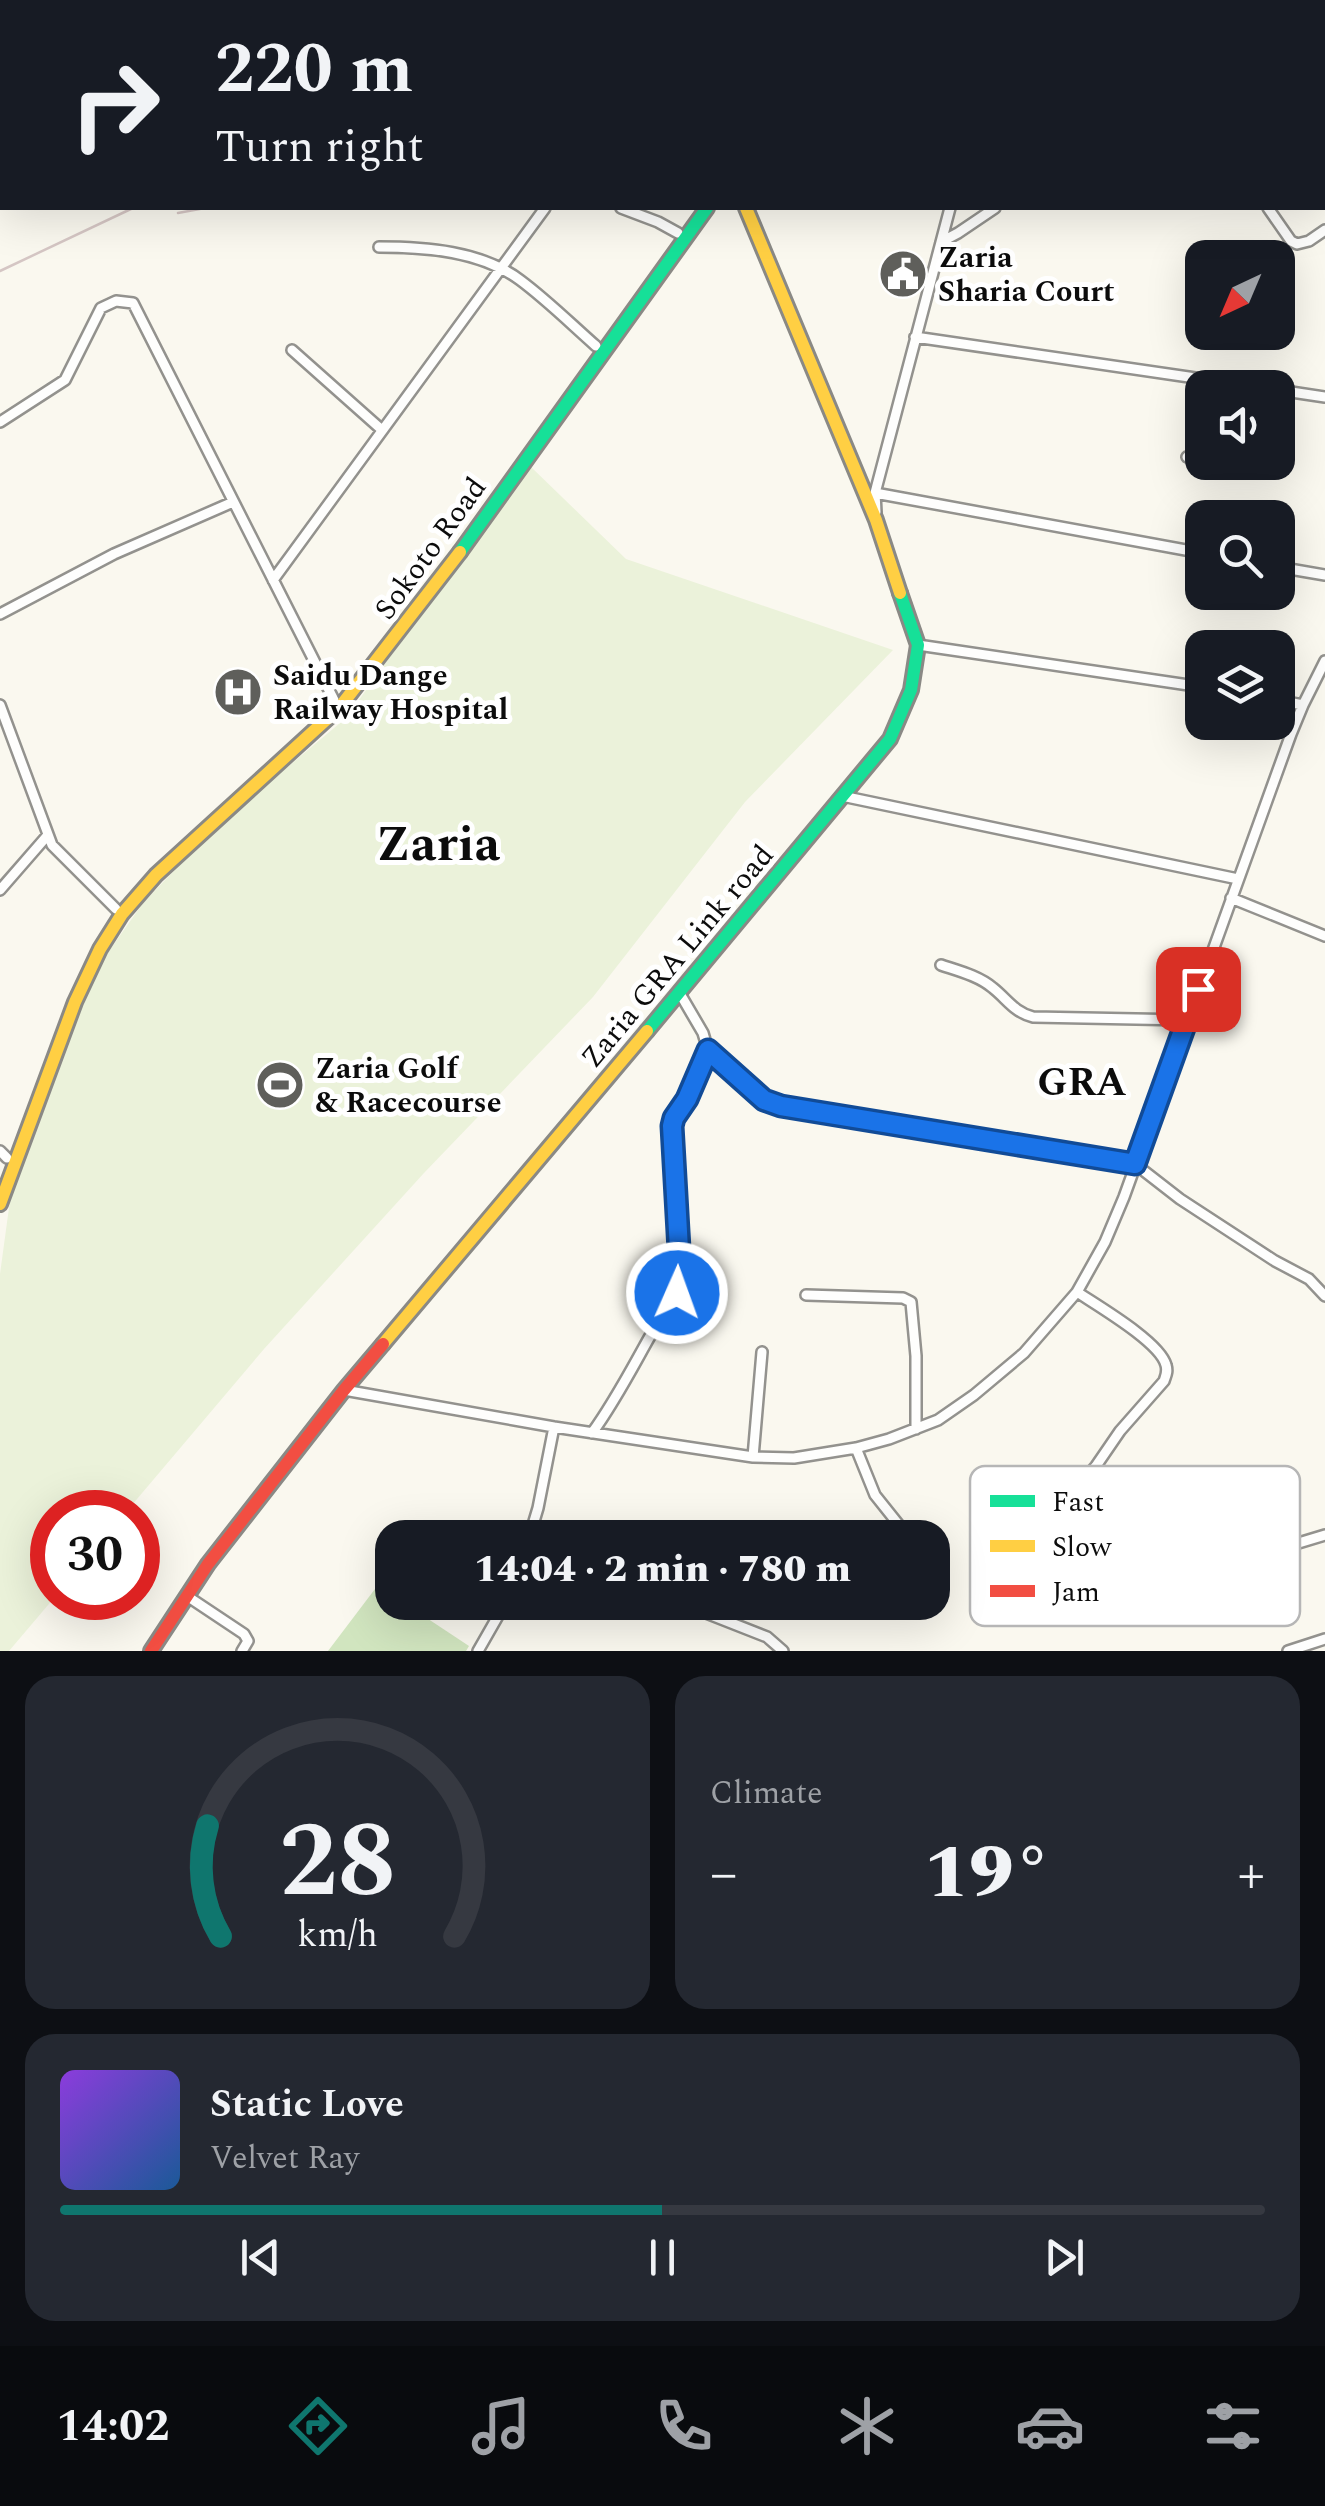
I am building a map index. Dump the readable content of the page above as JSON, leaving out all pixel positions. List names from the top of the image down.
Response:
{
  "streets": {
    "main road": ["Sokoto Road", "Zaria GRA Link road"]
  },
  "districts": ["Zaria", "GRA"],
  "places": {
    "public building": ["Zaria Sharia Court"],
    "hospital": ["Saidu Dange Railway Hospital"],
    "sports": ["Zaria Golf & Racecourse"]
  },
  "legend": ["Fast", "Slow", "Jam"],
  "north": "bottom left",
  "page": {
    "turn": ["220 m", "Turn right"],
    "limit": "30",
    "trip": "14:04 · 2 min · 780 m",
    "tile": "Climate",
    "heat": ["−", "19°", "+"],
    "song": ["Static Love", "Velvet Ray"],
    "tabs": "14:02",
    "gauge": ["28", "km/h"]
  }
}
